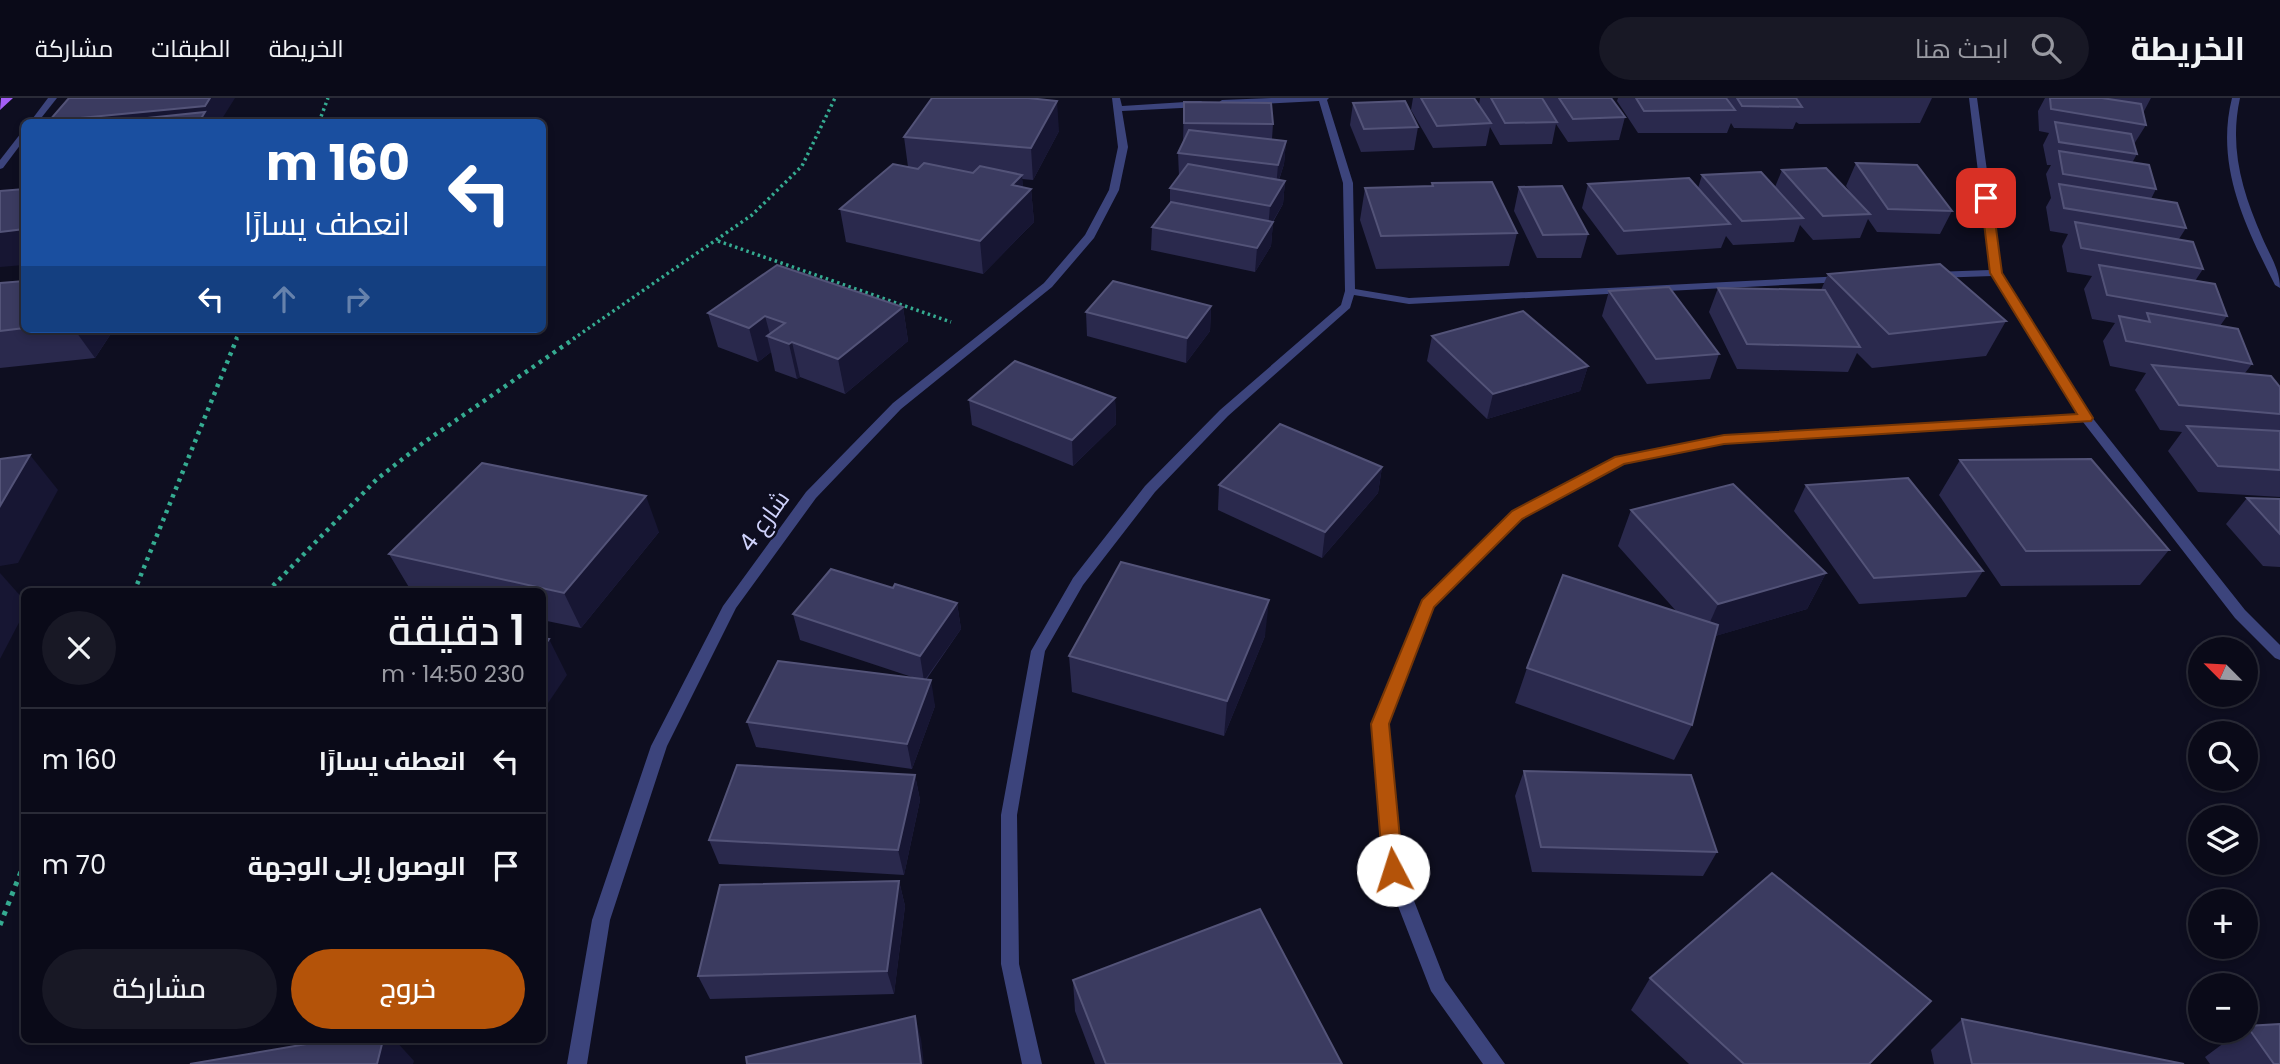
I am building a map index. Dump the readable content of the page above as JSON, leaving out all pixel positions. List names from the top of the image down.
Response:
{
  "streets": {
    "street": ["شارع 4"]
  },
  "north": "top left",
  "page": {
    "header": "الخريطة",
    "search": "ابحث هنا",
    "nav": ["الخريطة", "الطبقات", "مشاركة"],
    "turn": ["160 m", "انعطف يسارًا"],
    "heading": ["1 دقيقة", "230 m · 14:50"],
    "map_buttons": ["+", "−"],
    "list": [
      {
        "name": "انعطف يسارًا",
        "value": "160 m"
      },
      {
        "name": "الوصول إلى الوجهة",
        "value": "70 m"
      }
    ],
    "buttons": ["خروج", "مشاركة"]
  }
}
